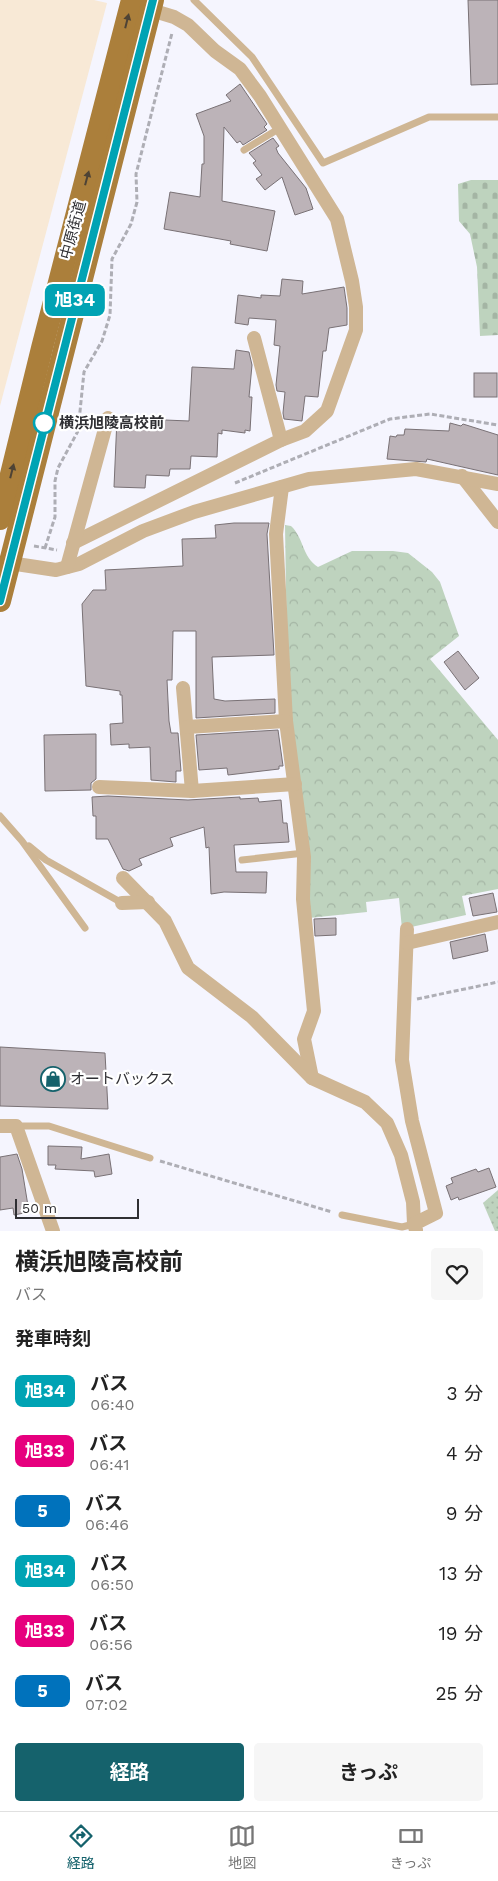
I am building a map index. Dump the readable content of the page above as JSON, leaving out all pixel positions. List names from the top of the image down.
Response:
{
  "streets": {
    "main road": ["中原街道"]
  },
  "places": {
    "other": ["横浜旭陵高校前"],
    "shop": ["オートバックス"]
  },
  "lines": ["bus line 旭34"],
  "scale_bar": "50 m",
  "page": {
    "on_map": "旭34",
    "scale": "50 m",
    "heading": [
      ["横浜旭陵高校前", "バス"],
      "発車時刻"
    ],
    "list": [
      {
        "mark": "旭34",
        "name": "バス",
        "note": "06:40",
        "value": "3 分"
      },
      {
        "mark": "旭33",
        "name": "バス",
        "note": "06:41",
        "value": "4 分"
      },
      {
        "mark": "5",
        "name": "バス",
        "note": "06:46",
        "value": "9 分"
      },
      {
        "mark": "旭34",
        "name": "バス",
        "note": "06:50",
        "value": "13 分"
      },
      {
        "mark": "旭33",
        "name": "バス",
        "note": "06:56",
        "value": "19 分"
      },
      {
        "mark": "5",
        "name": "バス",
        "note": "07:02",
        "value": "25 分"
      }
    ],
    "buttons": ["経路", "きっぷ"],
    "tabs": ["経路", "地図", "きっぷ"]
  }
}
